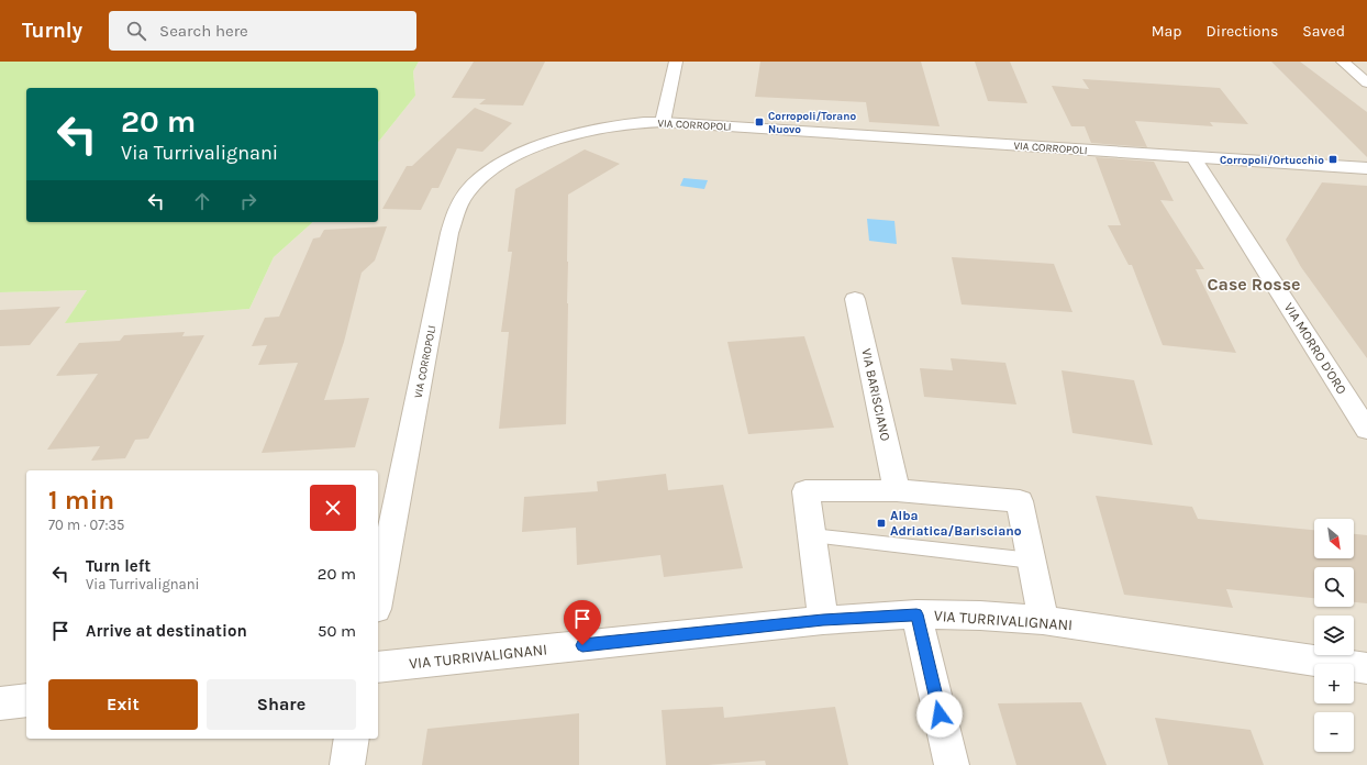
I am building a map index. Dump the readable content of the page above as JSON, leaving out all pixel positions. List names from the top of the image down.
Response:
{
  "streets": {
    "street": [
      "VIA CORROPOLI",
      "VIA MORRO D'ORO",
      "VIA BARISCIANO",
      "VIA TURRIVALIGNANI"
    ]
  },
  "crossings": [
    ["VIA CORROPOLI", "VIA MORRO D'ORO"]
  ],
  "districts": ["Case Rosse"],
  "places": {
    "transit": ["Corropoli/Torano Nuovo", "Corropoli/Ortucchio", "Alba Adriatica/Barisciano"]
  },
  "north": "bottom right",
  "page": {
    "header": "Turnly",
    "search": "Search here",
    "nav": ["Map", "Directions", "Saved"],
    "turn": ["20 m", "Via Turrivalignani"],
    "heading": ["1 min", "70 m · 07:35"],
    "map_buttons": ["+", "−"],
    "list": [
      {
        "name": "Turn left",
        "note": "Via Turrivalignani",
        "value": "20 m"
      },
      {
        "name": "Arrive at destination",
        "value": "50 m"
      }
    ],
    "buttons": ["Exit", "Share"]
  }
}
